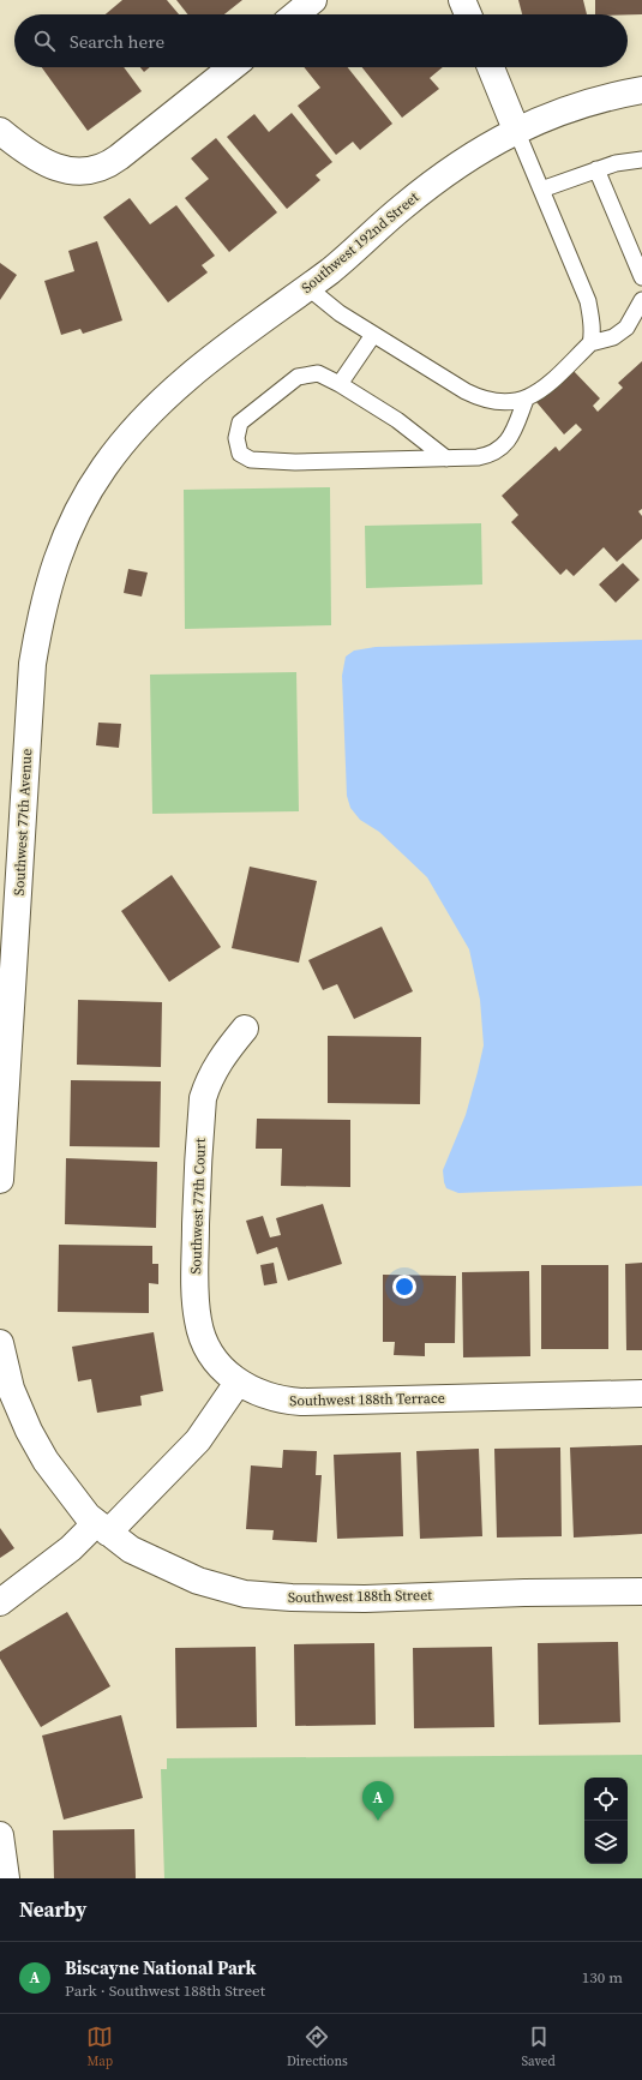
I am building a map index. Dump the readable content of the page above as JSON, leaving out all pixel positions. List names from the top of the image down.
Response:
{
  "streets": {
    "street": [
      "Southwest 192nd Street",
      "Southwest 77th Avenue",
      "Southwest 77th Court",
      "Southwest 188th Terrace",
      "Southwest 188th Street"
    ]
  },
  "crossings": [
    ["Southwest 192nd Street", "Southwest 77th Avenue"],
    ["Southwest 77th Court", "Southwest 188th Terrace"]
  ],
  "page": {
    "search": "Search here",
    "pins": "A",
    "heading": "Nearby",
    "list": [
      {
        "mark": "A",
        "name": "Biscayne National Park",
        "note": "Park · Southwest 188th Street",
        "value": "130 m"
      }
    ],
    "nav": ["Map", "Directions", "Saved"]
  }
}
